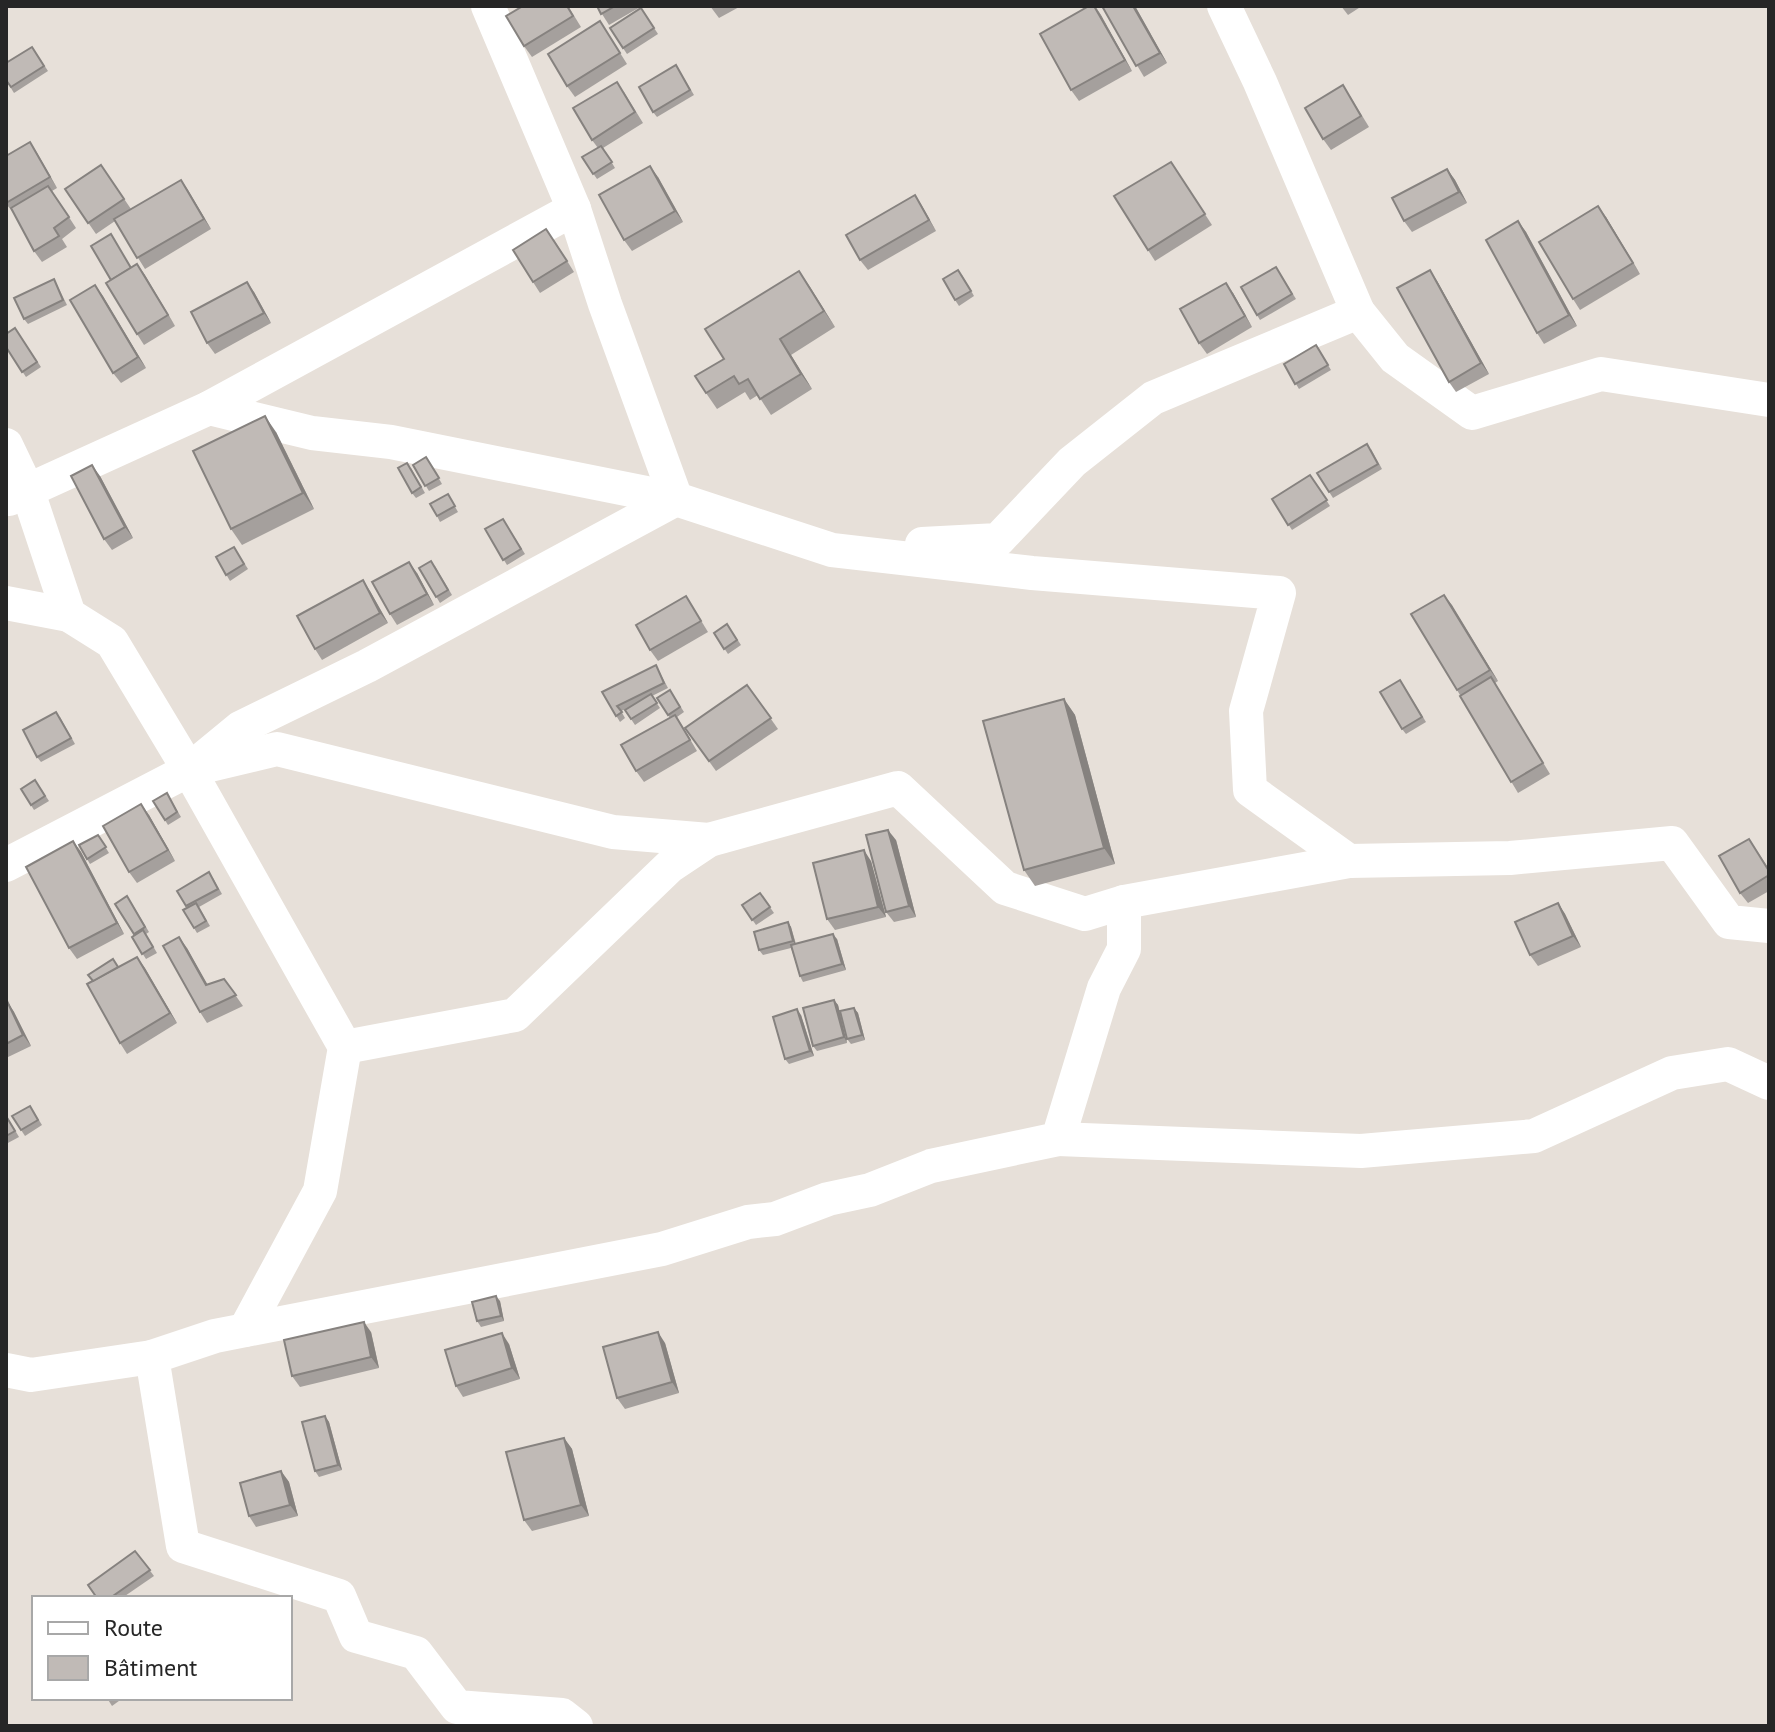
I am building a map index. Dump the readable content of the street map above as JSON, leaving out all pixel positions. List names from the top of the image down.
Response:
{
  "legend": ["Route", "Bâtiment"]
}
